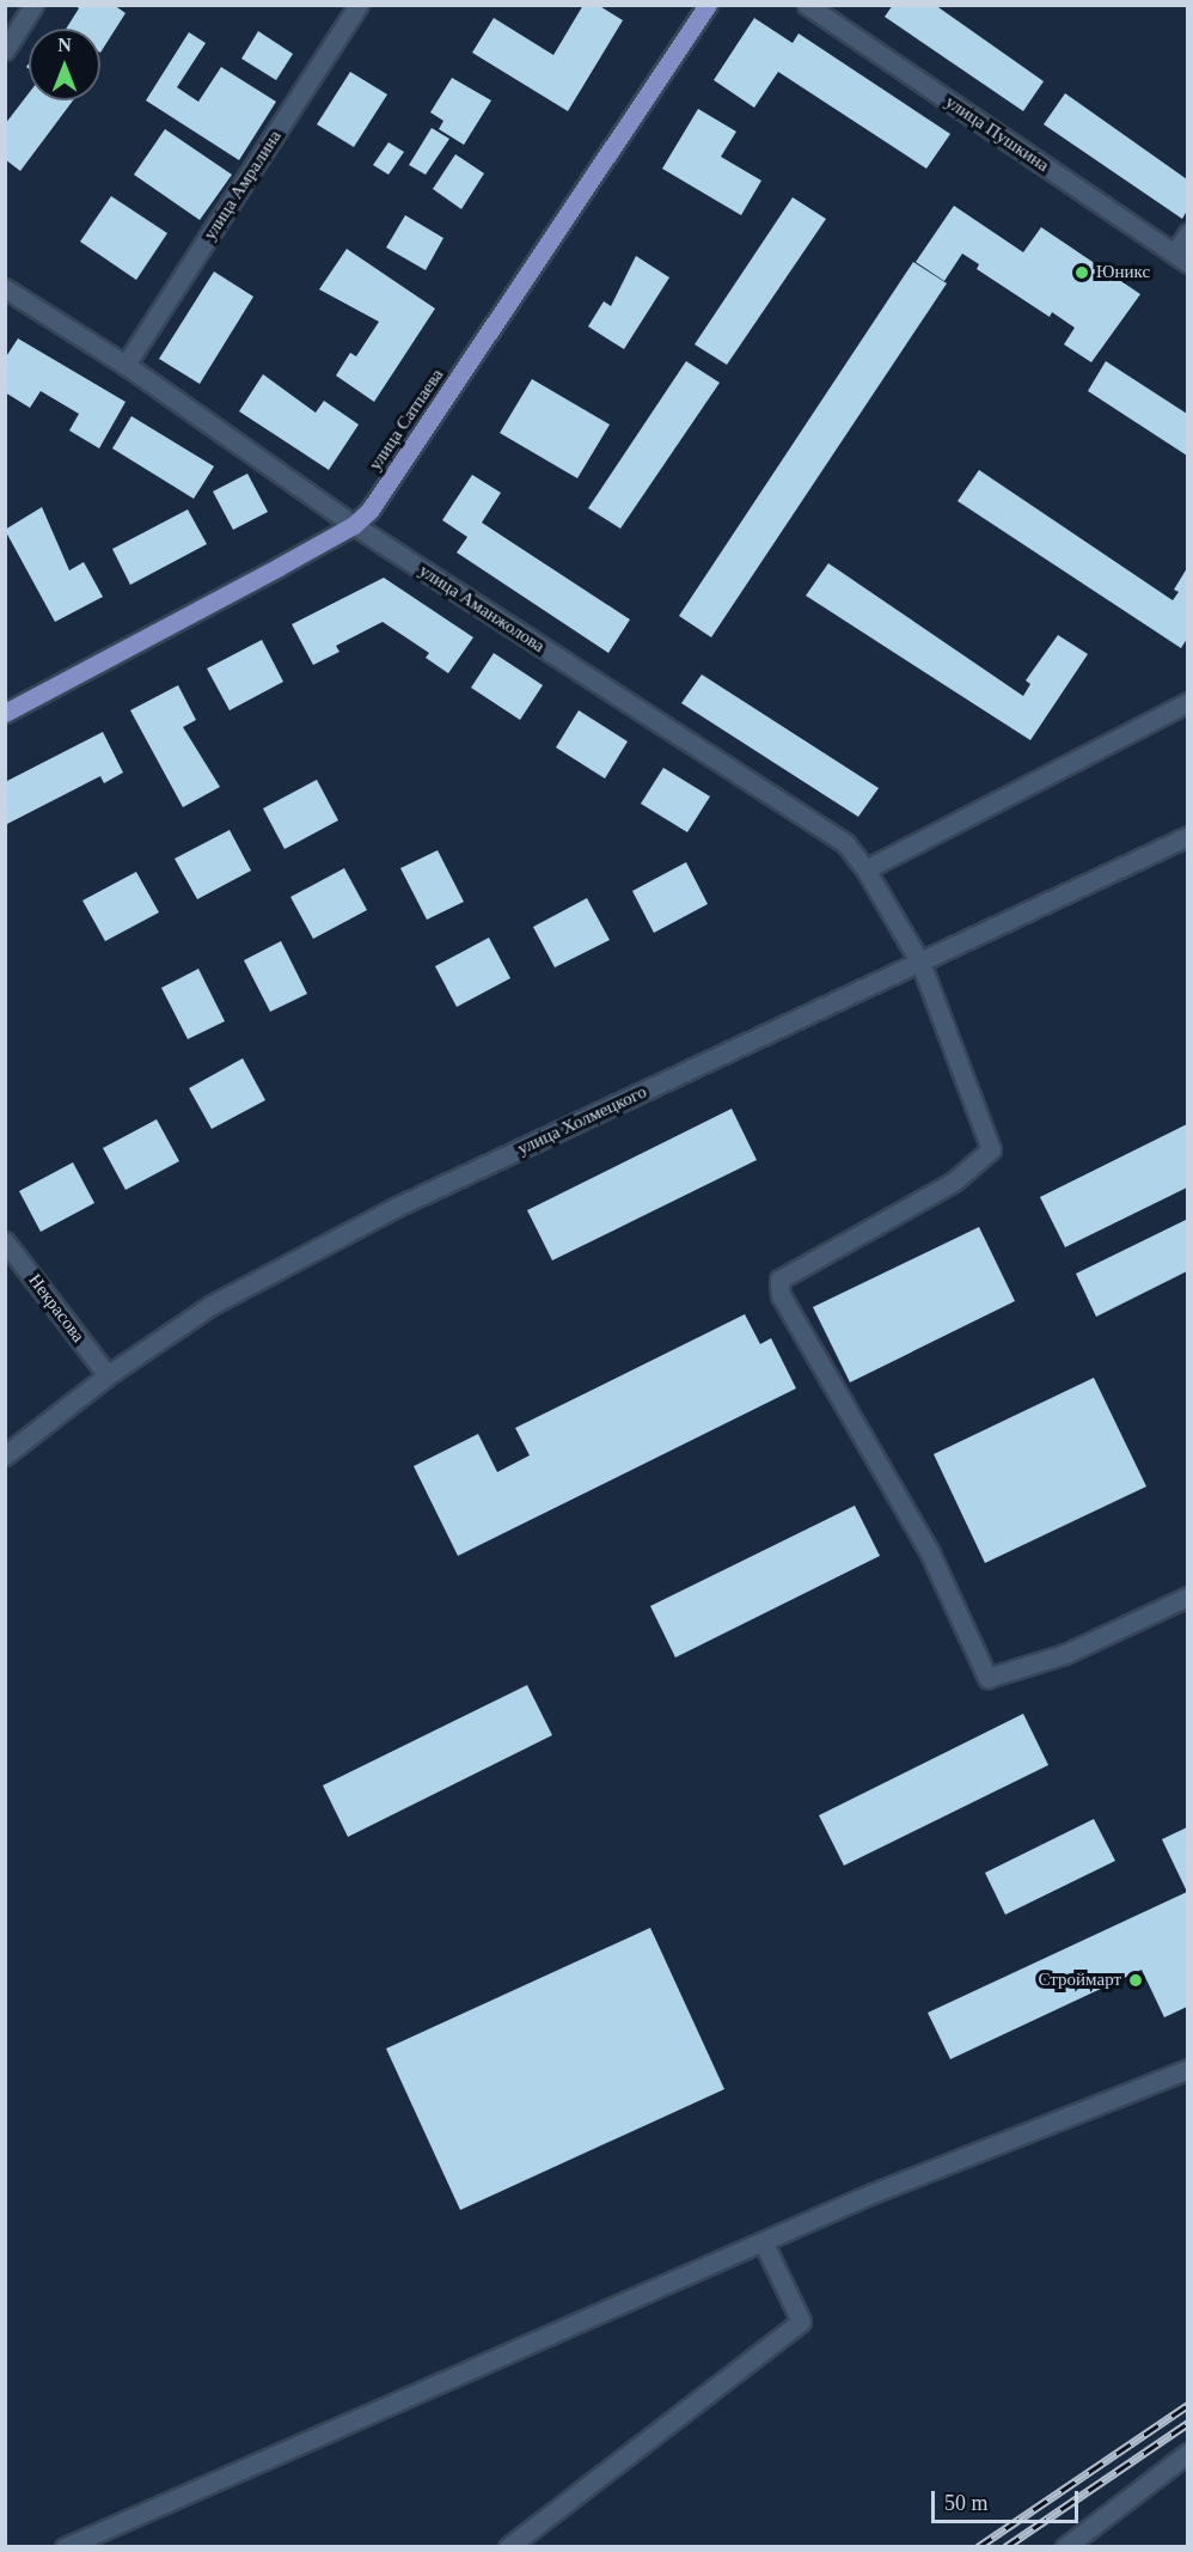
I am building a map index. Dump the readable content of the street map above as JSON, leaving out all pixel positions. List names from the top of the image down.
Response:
{
  "streets": {
    "main road": ["улица Сатпаева"],
    "street": [
      "улица Пушкина",
      "улица Амралина",
      "улица Аманжолова",
      "улица Холмецкого",
      "Некрасова"
    ]
  },
  "crossings": [
    ["улица Амралина", "улица Аманжолова"],
    ["улица Сатпаева", "улица Аманжолова"],
    ["улица Аманжолова", "улица Холмецкого"],
    ["улица Холмецкого", "Некрасова"]
  ],
  "places": ["Юникс", "Строймарт"],
  "scale_bar": "50 m",
  "north": "top"
}
